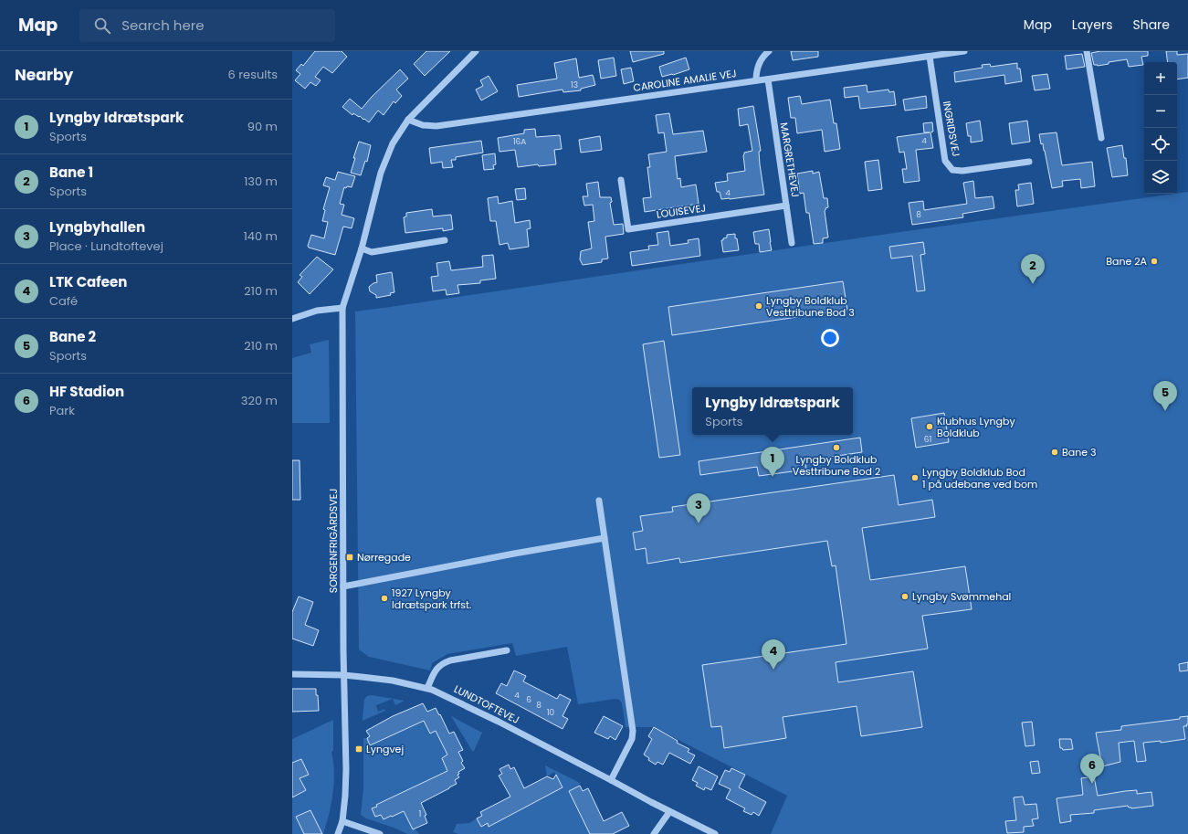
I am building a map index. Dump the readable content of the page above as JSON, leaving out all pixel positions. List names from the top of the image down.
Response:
{
  "streets": {
    "street": [
      "CAROLINE AMALIE VEJ",
      "INGRIDSVEJ",
      "MARGRETHEVEJ",
      "LOUISEVEJ",
      "SORGENFRIGÅRDSVEJ",
      "LUNDTOFTEVEJ"
    ]
  },
  "crossings": [
    ["CAROLINE AMALIE VEJ", "INGRIDSVEJ"],
    ["CAROLINE AMALIE VEJ", "MARGRETHEVEJ"],
    ["CAROLINE AMALIE VEJ", "SORGENFRIGÅRDSVEJ"],
    ["MARGRETHEVEJ", "LOUISEVEJ"],
    ["SORGENFRIGÅRDSVEJ", "LUNDTOFTEVEJ"]
  ],
  "places": {
    "other": [
      "Bane 2A",
      "Lyngby Boldklub Vesttribune Bod 3",
      "Klubhus Lyngby Boldklub",
      "Lyngby Boldklub Vesttribune Bod 2",
      "Bane 3",
      "Lyngby Boldklub Bod 1 på udebane ved bom",
      "Lyngby Svømmehal",
      "1927 Lyngby Idrætspark trfst."
    ],
    "transit": ["Nørregade", "Lyngvej"]
  },
  "house_numbers": [
    "13",
    "4",
    "16A",
    "4",
    "8",
    "61",
    "4",
    "6",
    "8",
    "10",
    "1"
  ],
  "page": {
    "header": "Map",
    "search": "Search here",
    "nav": ["Map", "Layers", "Share"],
    "heading": ["Nearby", "6 results"],
    "map_buttons": ["+", "−"],
    "list": [
      {
        "mark": "1",
        "name": "Lyngby Idrætspark",
        "note": "Sports",
        "value": "90 m"
      },
      {
        "mark": "2",
        "name": "Bane 1",
        "note": "Sports",
        "value": "130 m"
      },
      {
        "mark": "3",
        "name": "Lyngbyhallen",
        "note": "Place · Lundtoftevej",
        "value": "140 m"
      },
      {
        "mark": "4",
        "name": "LTK Cafeen",
        "note": "Café",
        "value": "210 m"
      },
      {
        "mark": "5",
        "name": "Bane 2",
        "note": "Sports",
        "value": "210 m"
      },
      {
        "mark": "6",
        "name": "HF Stadion",
        "note": "Park",
        "value": "320 m"
      }
    ],
    "pins": [
      "2",
      "5",
      "1",
      "3",
      "4",
      "6"
    ],
    "popup": ["Lyngby Idrætspark", "Sports"]
  }
}
